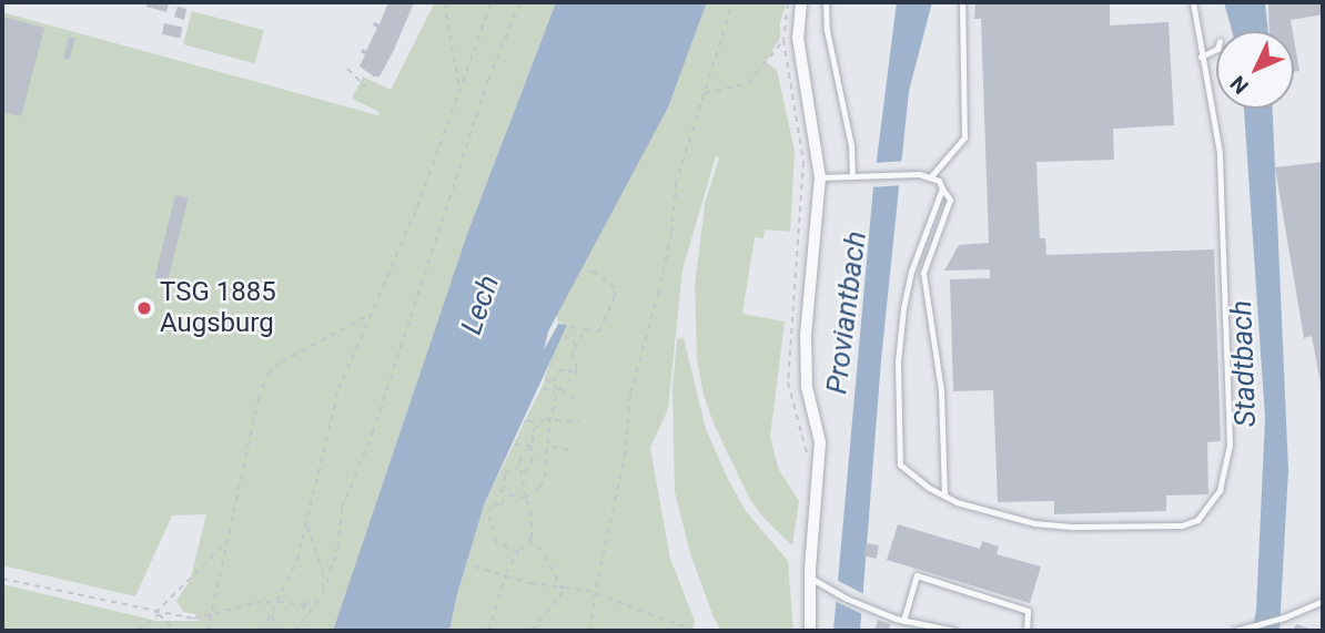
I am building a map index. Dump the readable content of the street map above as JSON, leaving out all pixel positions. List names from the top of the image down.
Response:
{
  "water": ["Lech", "Proviantbach", "Stadtbach"],
  "places": ["TSG 1885 Augsburg"],
  "north": "bottom left"
}
